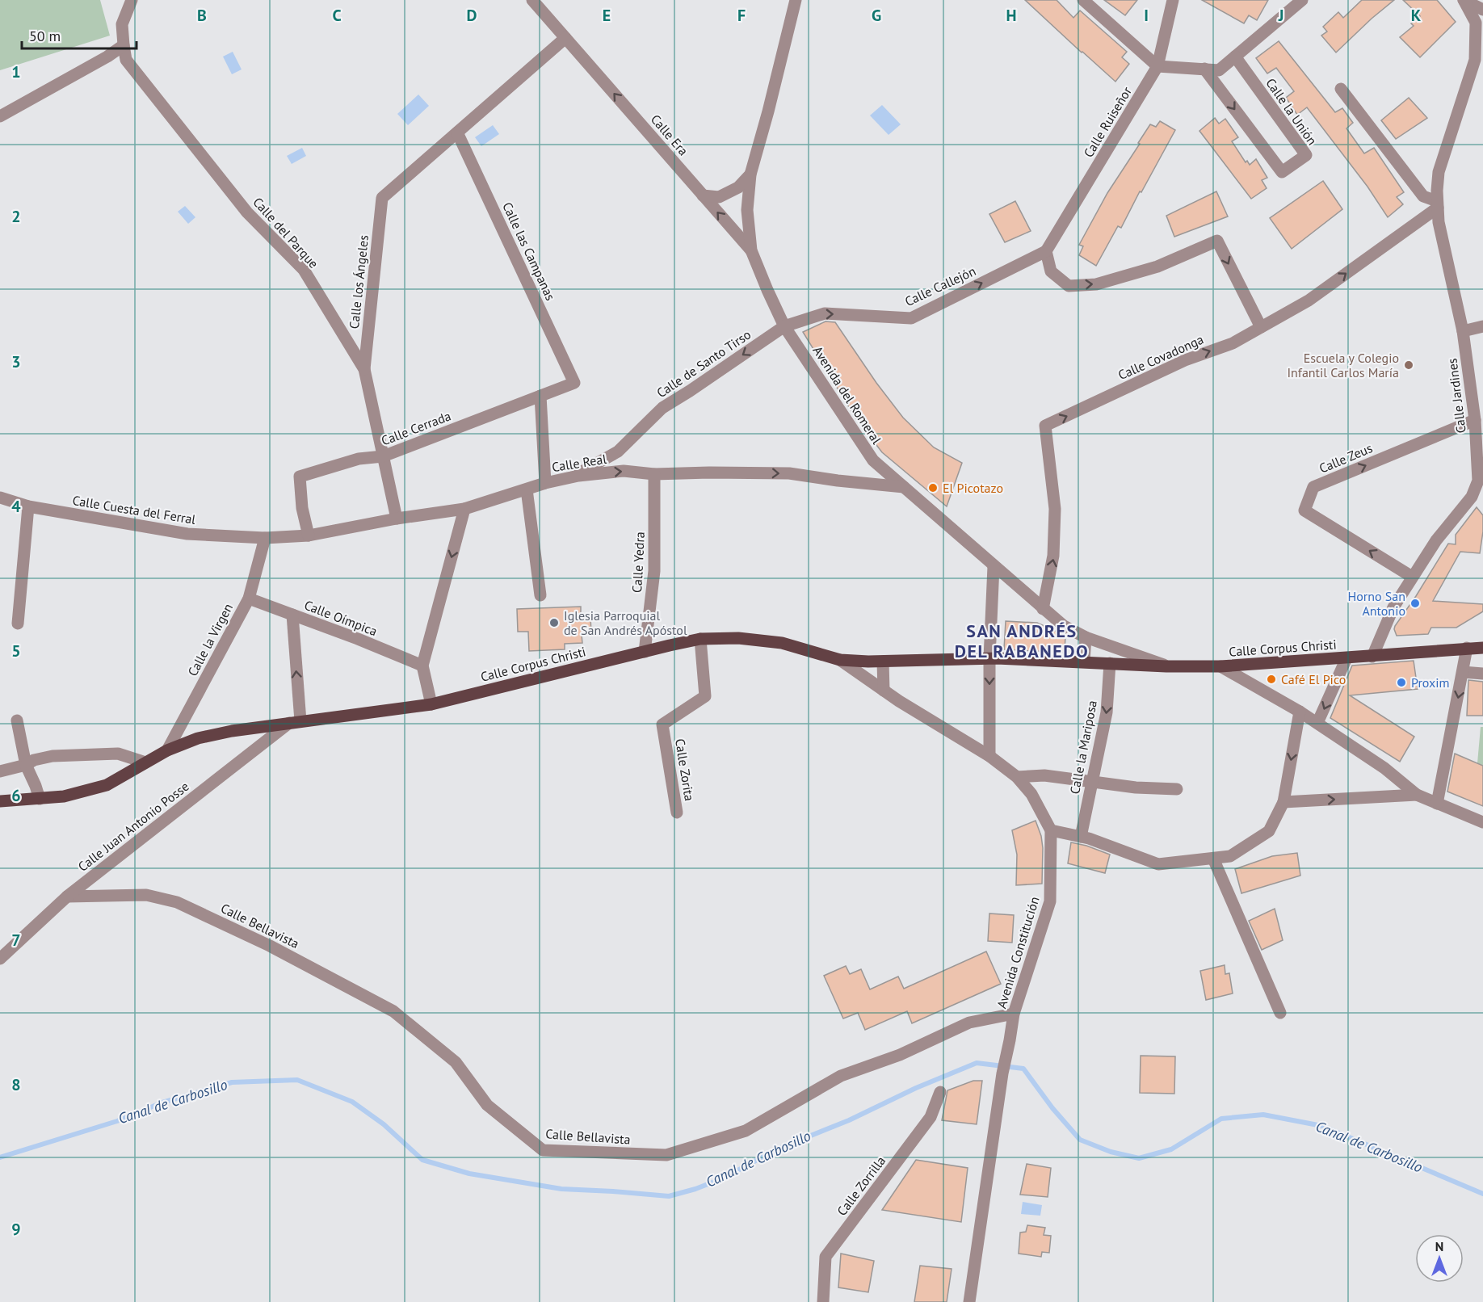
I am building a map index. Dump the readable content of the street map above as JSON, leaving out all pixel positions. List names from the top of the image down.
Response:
{
  "streets": {
    "main road": ["Calle Corpus Christi"],
    "street": [
      "Calle la Unión",
      "Calle Ruiseñor",
      "Calle Era",
      "Calle del Parque",
      "Calle las Campanas",
      "Calle los Ángeles",
      "Calle Callejón",
      "Calle Covadonga",
      "Calle de Santo Tirso",
      "Avenida del Romeral",
      "Calle Jardines",
      "Calle Cerrada",
      "Calle Zeus",
      "Calle Real",
      "Calle Cuesta del Ferral",
      "Calle Yedra",
      "Calle Oímpica",
      "Calle la Virgen",
      "Calle la Mariposa",
      "Calle Zorita",
      "Calle Juan Antonio Posse",
      "Calle Bellavista",
      "Avenida Constitución",
      "Calle Zorrilla"
    ]
  },
  "crossings": [
    ["Calle Ruiseñor", "Calle Callejón"],
    ["Calle Era", "Avenida del Romeral"],
    ["Calle del Parque", "Calle los Ángeles"],
    ["Calle del Parque", "Calle Cerrada"],
    ["Calle del Parque", "Calle Real"],
    ["Calle las Campanas", "Calle los Ángeles"],
    ["Calle las Campanas", "Calle Cerrada"],
    ["Calle Callejón", "Calle de Santo Tirso"],
    ["Calle Callejón", "Avenida del Romeral"],
    ["Calle Covadonga", "Avenida del Romeral"],
    ["Calle Covadonga", "Calle Jardines"],
    ["Calle de Santo Tirso", "Avenida del Romeral"],
    ["Calle de Santo Tirso", "Calle Real"],
    ["Avenida del Romeral", "Calle Real"],
    ["Avenida del Romeral", "Calle Corpus Christi"],
    ["Calle Jardines", "Calle Zeus"],
    ["Calle Jardines", "Calle Corpus Christi"],
    ["Calle Cerrada", "Calle Real"],
    ["Calle Real", "Calle Cuesta del Ferral"],
    ["Calle Real", "Calle Yedra"],
    ["Calle Real", "Calle la Virgen"],
    ["Calle Cuesta del Ferral", "Calle la Virgen"],
    ["Calle Yedra", "Calle Corpus Christi"],
    ["Calle Oímpica", "Calle la Virgen"],
    ["Calle la Virgen", "Calle Corpus Christi"],
    ["Calle Corpus Christi", "Calle la Mariposa"],
    ["Calle Corpus Christi", "Calle Zorita"],
    ["Calle Corpus Christi", "Calle Juan Antonio Posse"],
    ["Calle Corpus Christi", "Avenida Constitución"],
    ["Calle Juan Antonio Posse", "Calle Bellavista"],
    ["Calle Bellavista", "Avenida Constitución"]
  ],
  "one_way": [
    "Calle Era",
    "Calle Callejón",
    "Calle Covadonga",
    "Calle de Santo Tirso",
    "Calle Real",
    "Calle la Mariposa"
  ],
  "districts": ["SAN ANDRÉS DEL RABANEDO"],
  "water": ["Canal de Carbosillo"],
  "places": [
    "Escuela y Colegio Infantil Carlos María",
    "El Picotazo",
    "Horno San Antonio",
    "Iglesia Parroquial de San Andrés Apóstol",
    "Café El Pico",
    "Proxim"
  ],
  "scale_bar": "50 m",
  "north": "top",
  "grid": {
    "columns": [
      "B",
      "C",
      "D",
      "E",
      "F",
      "G",
      "H",
      "I",
      "J",
      "K"
    ],
    "rows": [
      "1",
      "2",
      "3",
      "4",
      "5",
      "6",
      "7",
      "8",
      "9"
    ]
  }
}
